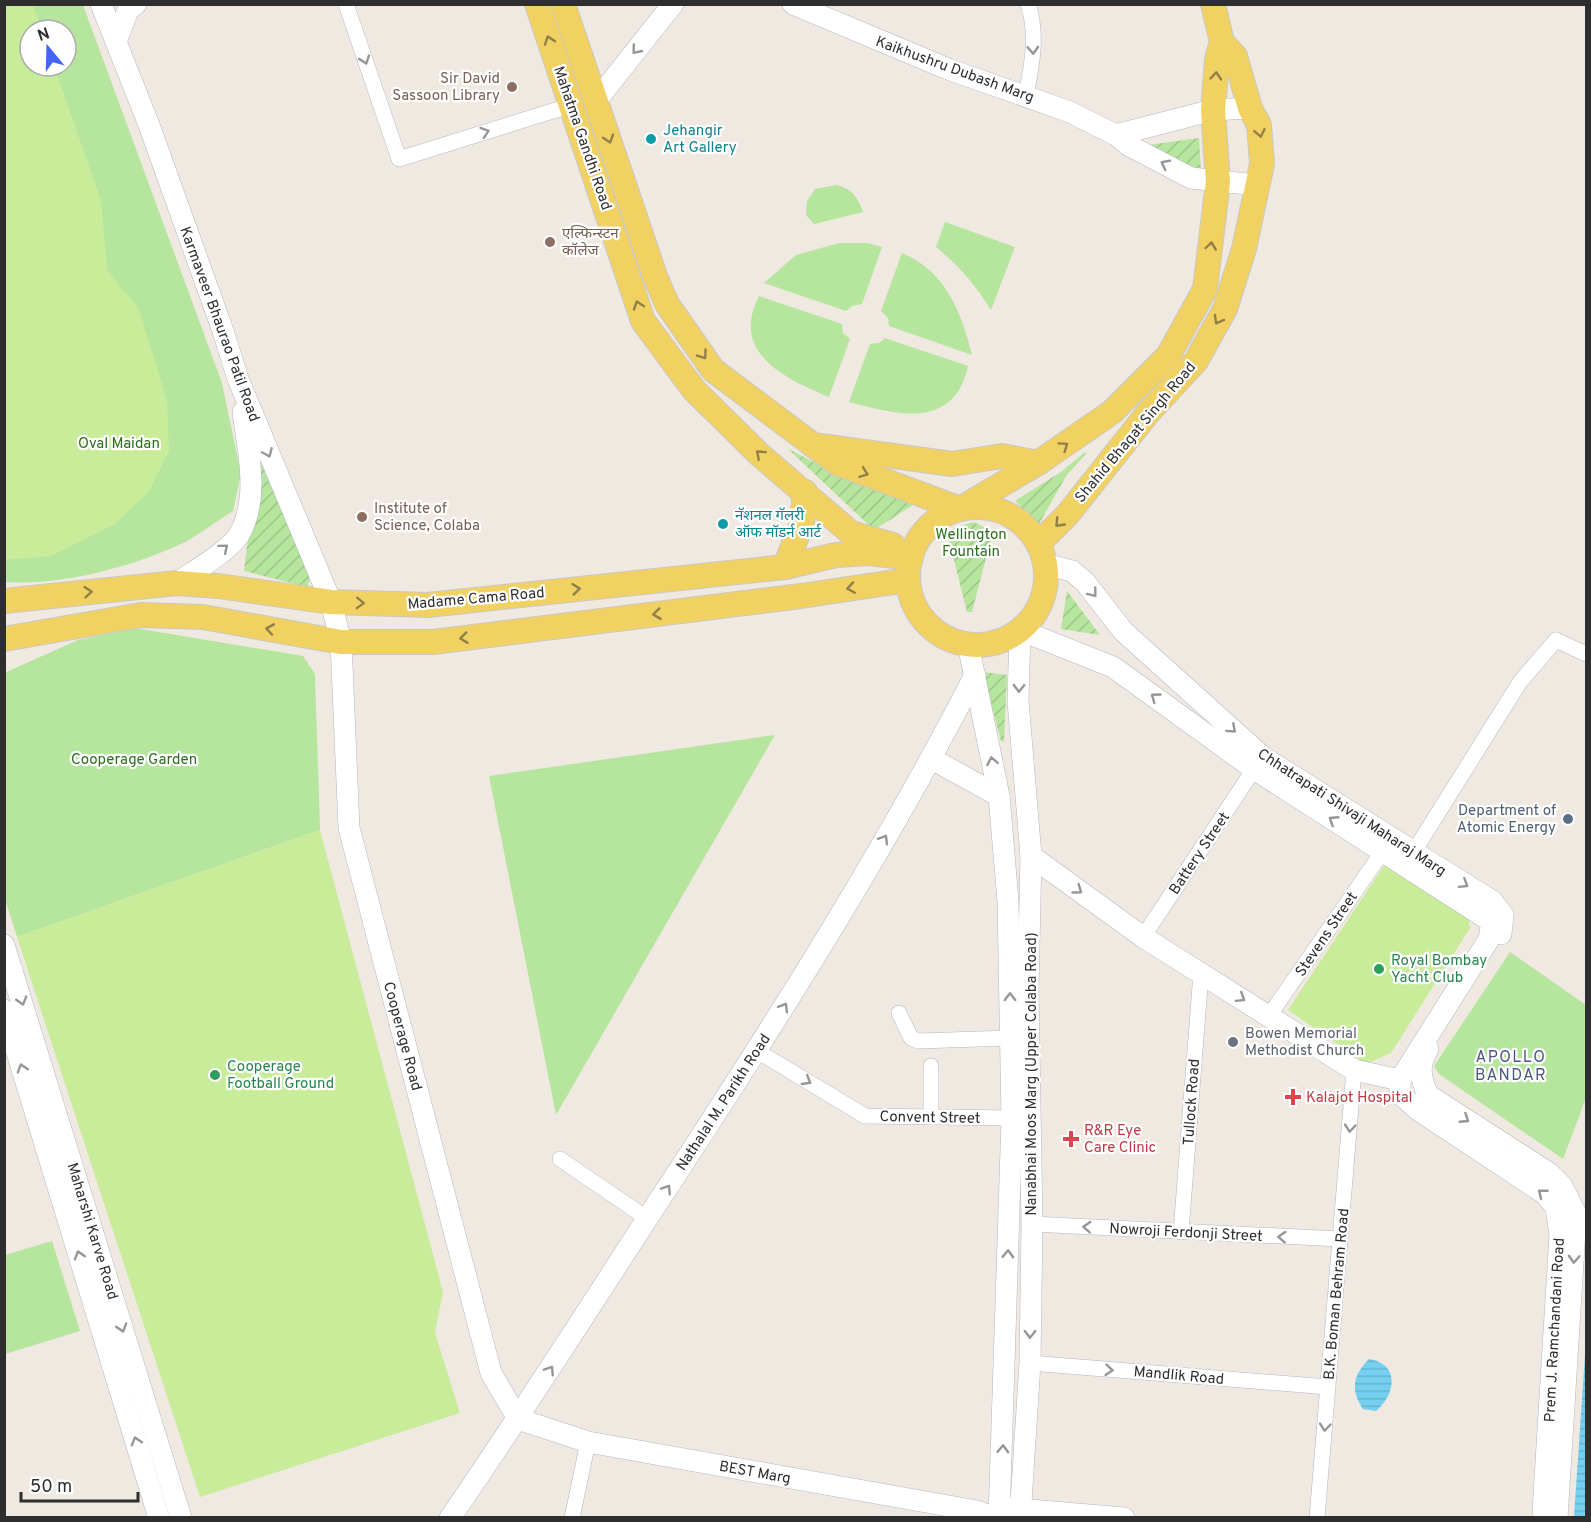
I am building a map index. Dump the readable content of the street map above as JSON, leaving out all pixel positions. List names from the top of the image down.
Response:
{
  "streets": {
    "main road": ["Mahatma Gandhi Road", "Shahid Bhagat Singh Road", "Madame Cama Road"],
    "street": [
      "Kaikhushru Dubash Marg",
      "Karmaveer Bhaurao Patil Road",
      "Chhatrapati Shivaji Maharaj Marg",
      "Battery Street",
      "Stevens Street",
      "Cooperage Road",
      "Nanabhai Moos Marg (Upper Colaba Road)",
      "Nathalal M. Parikh Road",
      "Tullock Road",
      "Convent Street",
      "Maharshi Karve Road",
      "Nowroji Ferdonji Street",
      "B.K. Boman Behram Road",
      "Prem J. Ramchandani Road",
      "Mandlik Road",
      "BEST Marg"
    ]
  },
  "crossings": [
    ["Kaikhushru Dubash Marg", "Shahid Bhagat Singh Road"],
    ["Mahatma Gandhi Road", "Shahid Bhagat Singh Road"],
    ["Mahatma Gandhi Road", "Madame Cama Road"],
    ["Mahatma Gandhi Road", "Chhatrapati Shivaji Maharaj Marg"],
    ["Mahatma Gandhi Road", "Nanabhai Moos Marg (Upper Colaba Road)"],
    ["Karmaveer Bhaurao Patil Road", "Madame Cama Road"],
    ["Karmaveer Bhaurao Patil Road", "Cooperage Road"],
    ["Shahid Bhagat Singh Road", "Madame Cama Road"],
    ["Shahid Bhagat Singh Road", "Chhatrapati Shivaji Maharaj Marg"],
    ["Shahid Bhagat Singh Road", "Nanabhai Moos Marg (Upper Colaba Road)"],
    ["Madame Cama Road", "Chhatrapati Shivaji Maharaj Marg"],
    ["Madame Cama Road", "Nanabhai Moos Marg (Upper Colaba Road)"],
    ["Chhatrapati Shivaji Maharaj Marg", "Nanabhai Moos Marg (Upper Colaba Road)"],
    ["Chhatrapati Shivaji Maharaj Marg", "Prem J. Ramchandani Road"],
    ["Cooperage Road", "Nathalal M. Parikh Road"],
    ["Cooperage Road", "BEST Marg"],
    ["Nanabhai Moos Marg (Upper Colaba Road)", "Nathalal M. Parikh Road"],
    ["Nanabhai Moos Marg (Upper Colaba Road)", "Convent Street"],
    ["Nanabhai Moos Marg (Upper Colaba Road)", "Nowroji Ferdonji Street"],
    ["Nanabhai Moos Marg (Upper Colaba Road)", "Mandlik Road"],
    ["Nanabhai Moos Marg (Upper Colaba Road)", "BEST Marg"],
    ["Nathalal M. Parikh Road", "Convent Street"],
    ["Nathalal M. Parikh Road", "BEST Marg"],
    ["Tullock Road", "Nowroji Ferdonji Street"],
    ["Nowroji Ferdonji Street", "B.K. Boman Behram Road"],
    ["B.K. Boman Behram Road", "Mandlik Road"]
  ],
  "one_way": [
    "Karmaveer Bhaurao Patil Road",
    "Nathalal M. Parikh Road",
    "Convent Street",
    "Nowroji Ferdonji Street",
    "B.K. Boman Behram Road",
    "Mandlik Road"
  ],
  "districts": ["APOLLO BANDAR"],
  "parks": ["Oval Maidan", "Wellington Fountain", "Cooperage Garden"],
  "places": {
    "other": [
      "Sir David Sassoon Library",
      "Jehangir Art Gallery",
      "एल्फिन्स्टन कॉलेज",
      "Institute of Science, Colaba",
      "नॅशनल गॅलरी ऑफ मॉडर्न आर्ट",
      "Department of Atomic Energy",
      "Royal Bombay Yacht Club",
      "Bowen Memorial Methodist Church",
      "Cooperage Football Ground"
    ],
    "health": ["Kalajot Hospital", "R&R Eye Care Clinic"]
  },
  "scale_bar": "50 m",
  "north": "top"
}
